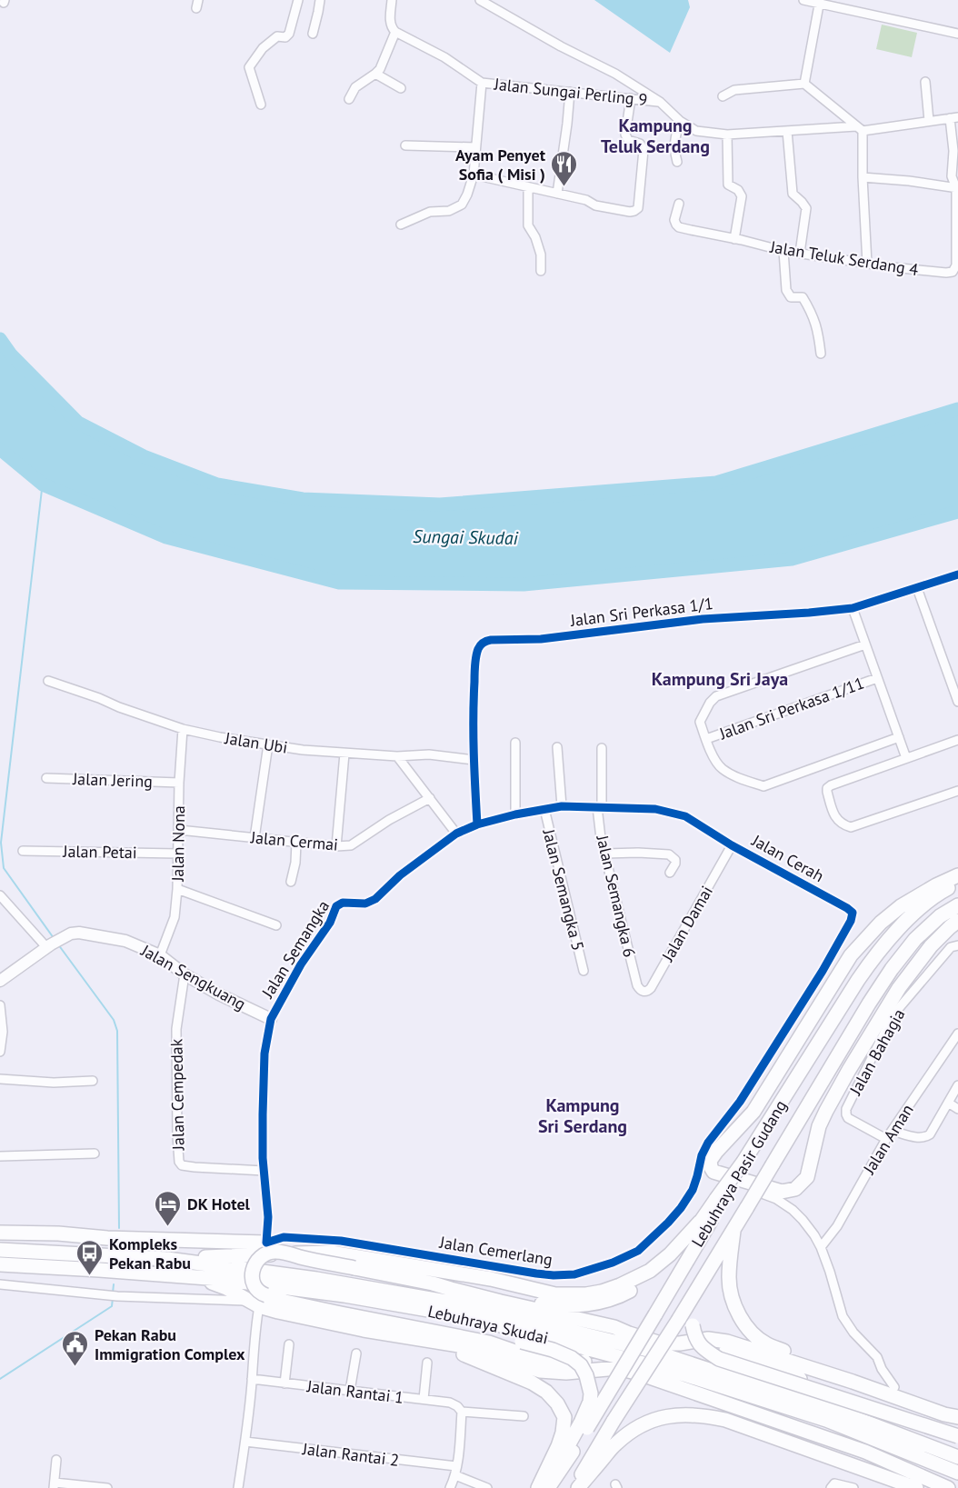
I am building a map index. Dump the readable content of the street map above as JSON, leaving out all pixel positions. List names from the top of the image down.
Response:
{
  "streets": {
    "highway": ["Lebuhraya Pasir Gudang", "Lebuhraya Skudai"],
    "street": [
      "Jalan Sungai Perling 9",
      "Jalan Teluk Serdang 4",
      "Jalan Sri Perkasa 1/1",
      "Jalan Sri Perkasa 1/11",
      "Jalan Ubi",
      "Jalan Jering",
      "Jalan Cermai",
      "Jalan Nona",
      "Jalan Petai",
      "Jalan Cerah",
      "Jalan Semangka 5",
      "Jalan Semangka 6",
      "Jalan Damai",
      "Jalan Semangka",
      "Jalan Sengkuang",
      "Jalan Bahagia",
      "Jalan Cempedak",
      "Jalan Aman",
      "Jalan Cemerlang",
      "Jalan Rantai 1",
      "Jalan Rantai 2"
    ]
  },
  "crossings": [
    ["Jalan Sri Perkasa 1/1", "Jalan Ubi"],
    ["Jalan Ubi", "Jalan Nona"],
    ["Jalan Jering", "Jalan Nona"],
    ["Jalan Cermai", "Jalan Nona"],
    ["Jalan Nona", "Jalan Petai"],
    ["Jalan Nona", "Jalan Sengkuang"],
    ["Jalan Cerah", "Jalan Damai"],
    ["Jalan Cerah", "Jalan Semangka"],
    ["Jalan Cerah", "Jalan Cemerlang"],
    ["Jalan Semangka 5", "Jalan Semangka"],
    ["Jalan Semangka 6", "Jalan Damai"],
    ["Jalan Semangka 6", "Jalan Semangka"],
    ["Jalan Semangka", "Jalan Sengkuang"],
    ["Jalan Semangka", "Jalan Cempedak"],
    ["Jalan Semangka", "Jalan Cemerlang"],
    ["Jalan Sengkuang", "Jalan Cempedak"],
    ["Jalan Bahagia", "Jalan Aman"]
  ],
  "districts": ["Kampung Teluk Serdang", "Kampung Sri Jaya", "Kampung Sri Serdang"],
  "water": ["Sungai Skudai"],
  "places": {
    "restaurant": ["Ayam Penyet Sofia ( Misi )"],
    "hotel": ["DK Hotel"],
    "bus stop": ["Kompleks Pekan Rabu"],
    "public building": ["Pekan Rabu Immigration Complex"]
  }
}
